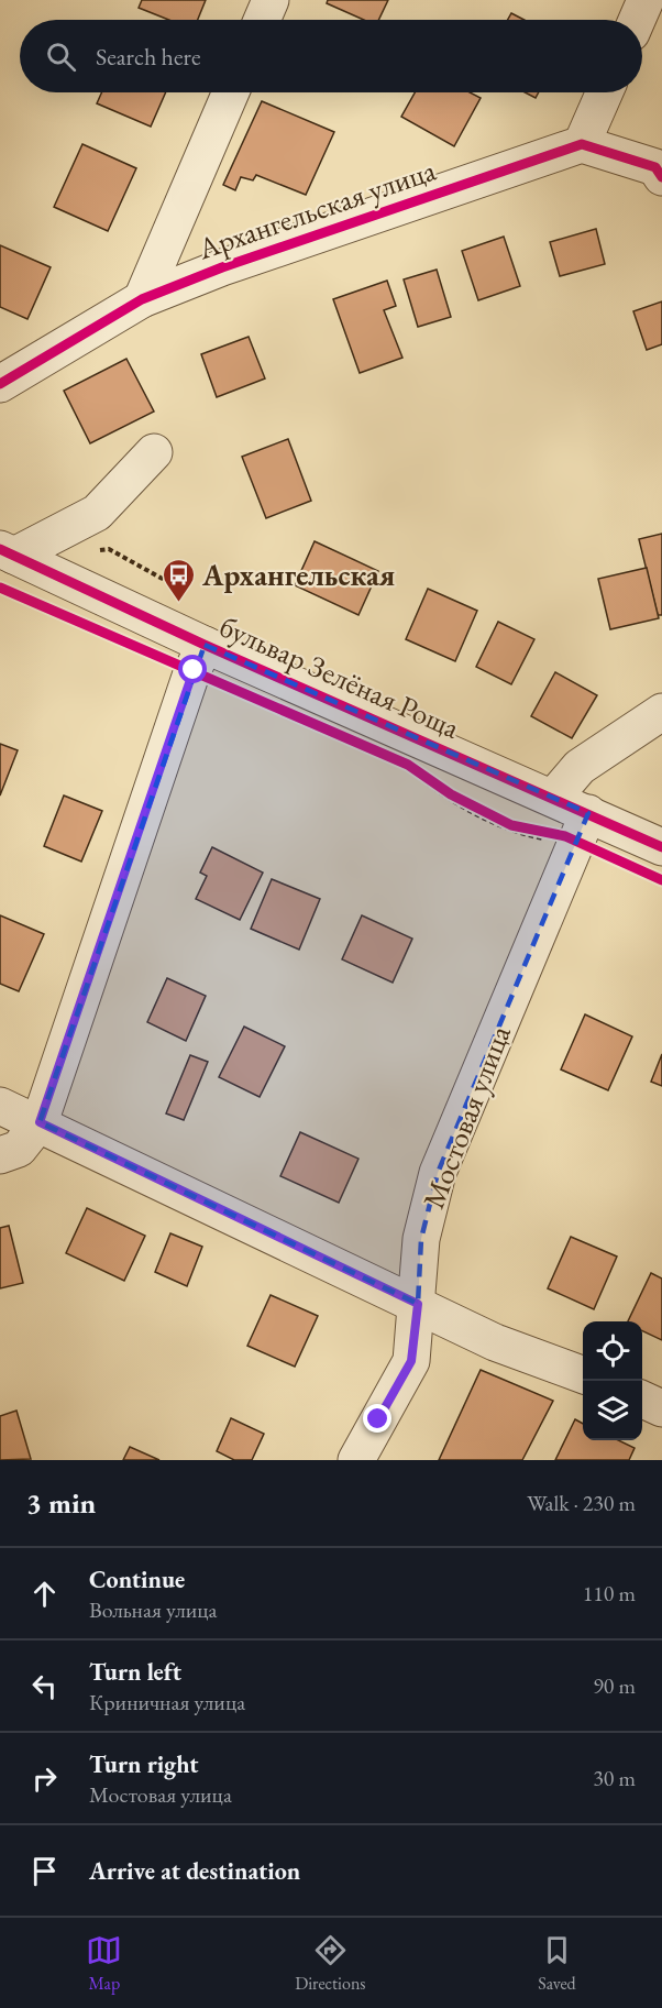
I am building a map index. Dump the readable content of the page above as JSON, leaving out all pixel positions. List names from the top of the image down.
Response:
{
  "streets": {
    "street": ["Архангельская улица", "бульвар Зелёная Роща", "Мостовая улица"]
  },
  "crossings": [
    ["бульвар Зелёная Роща", "Мостовая улица"]
  ],
  "places": {
    "bus stop": ["Архангельская"]
  },
  "page": {
    "search": "Search here",
    "heading": ["3 min", "Walk · 230 m"],
    "list": [
      ["Continue", "Вольная улица", "110 m"],
      ["Turn left", "Криничная улица", "90 m"],
      ["Turn right", "Мостовая улица", "30 m"],
      "Arrive at destination"
    ],
    "nav": ["Map", "Directions", "Saved"]
  }
}
